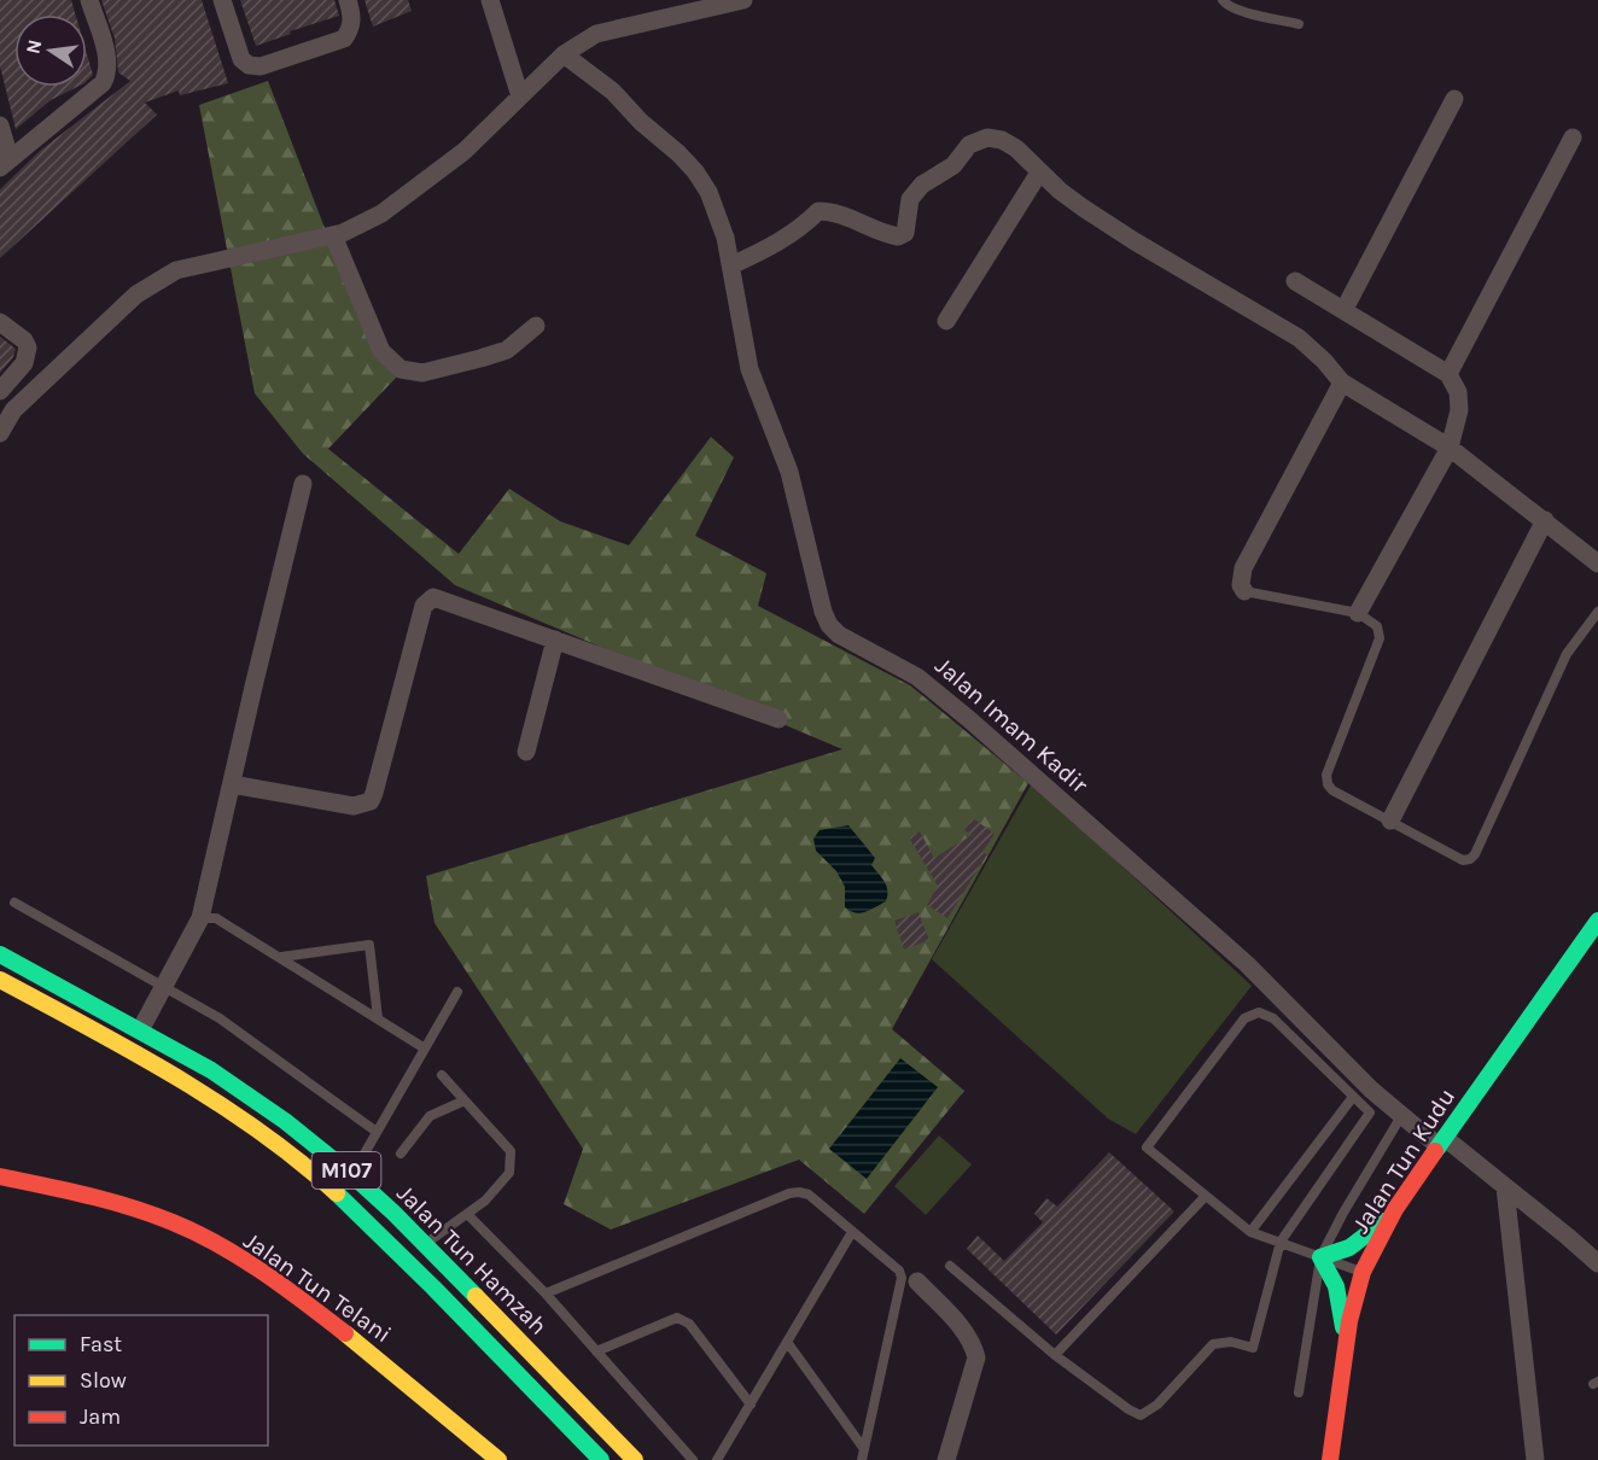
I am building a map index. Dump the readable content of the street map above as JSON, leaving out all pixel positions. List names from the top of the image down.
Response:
{
  "streets": {
    "main road": [
      "Jalan Tun Kudu",
      "M107",
      "Jalan Tun Hamzah",
      "Jalan Tun Telani"
    ],
    "street": ["Jalan Imam Kadir"]
  },
  "crossings": [
    ["Jalan Imam Kadir", "Jalan Tun Kudu"]
  ],
  "legend": ["Fast", "Slow", "Jam"],
  "north": "left"
}
